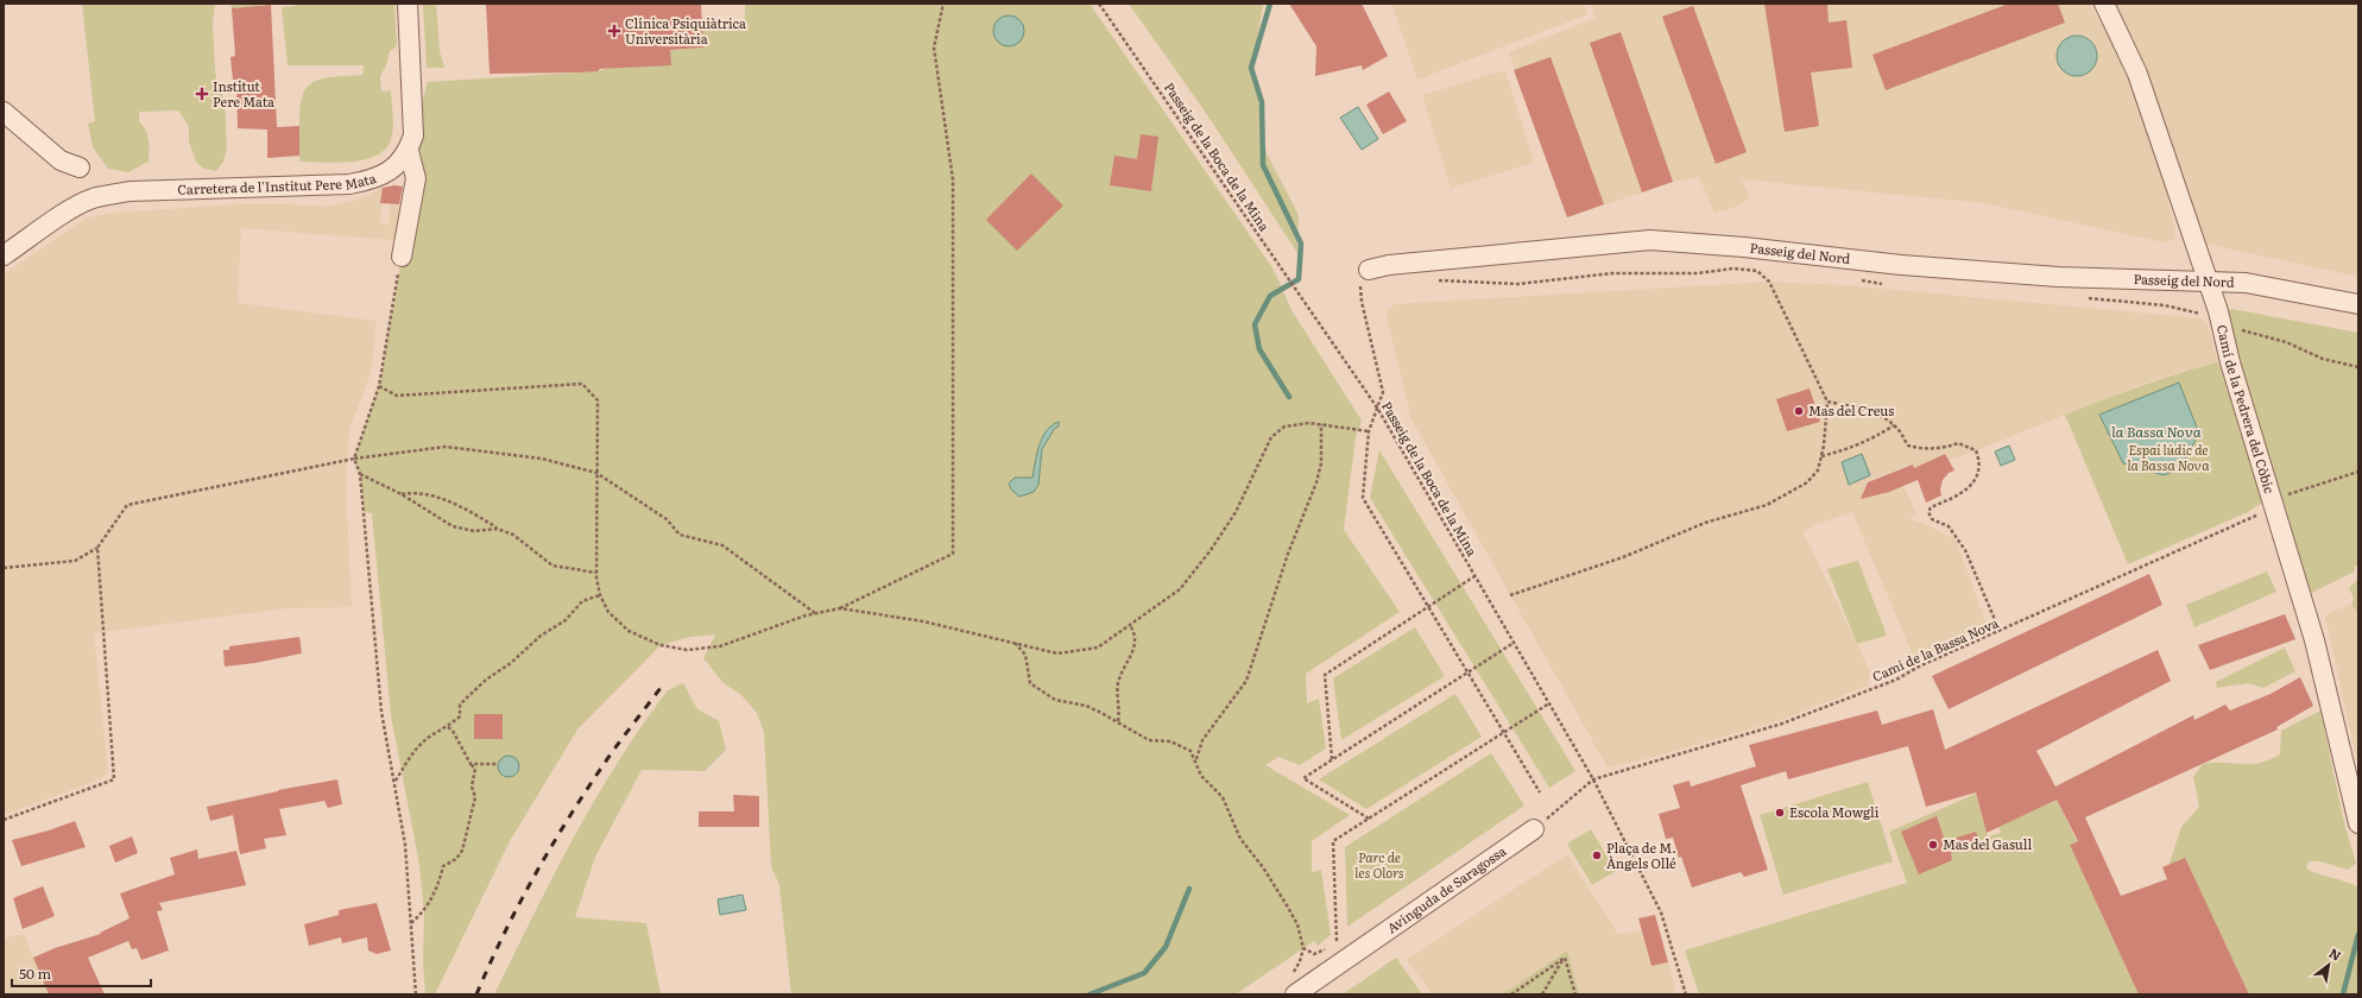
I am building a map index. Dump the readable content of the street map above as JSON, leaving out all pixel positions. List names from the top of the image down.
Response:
{
  "streets": {
    "street": [
      "Carretera de l'Institut Pere Mata",
      "Passeig del Nord",
      "Camí de la Pedrera del Còbic",
      "Avinguda de Saragossa"
    ],
    "path": ["Passeig de la Boca de la Mina", "Camí de la Bassa Nova"]
  },
  "crossings": [
    ["Passeig de la Boca de la Mina", "Camí de la Bassa Nova"],
    ["Passeig del Nord", "Camí de la Pedrera del Còbic"],
    ["Camí de la Pedrera del Còbic", "Camí de la Bassa Nova"]
  ],
  "water": ["la Bassa Nova"],
  "parks": ["Espai lúdic de la Bassa Nova", "Parc de les Olors"],
  "places": {
    "health": ["Clínica Psiquiàtrica Universitària", "Institut Pere Mata"],
    "other": [
      "Mas del Creus",
      "Escola Mowgli",
      "Mas del Gasull",
      "Plaça de M. Àngels Ollé"
    ]
  },
  "scale_bar": "50 m",
  "north": "top right"
}
